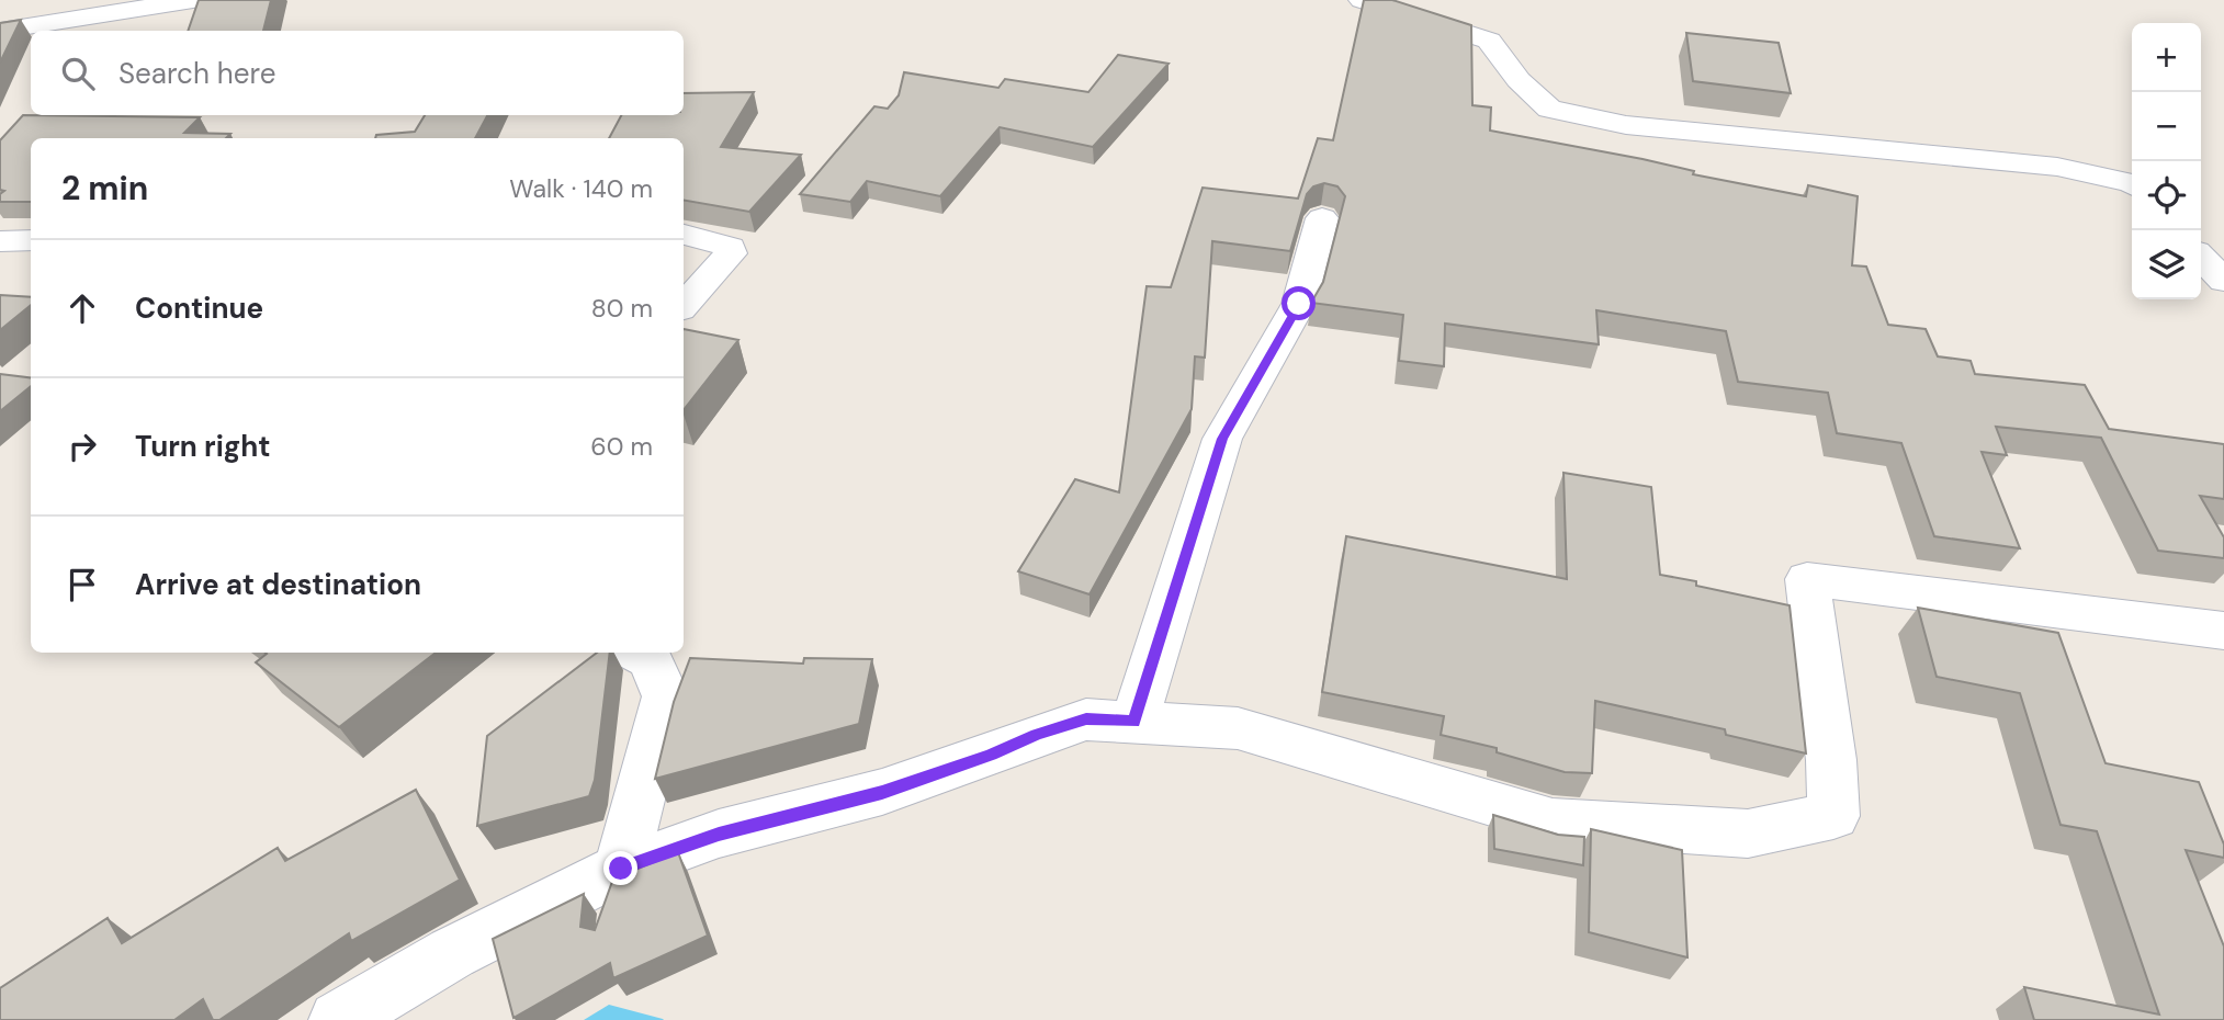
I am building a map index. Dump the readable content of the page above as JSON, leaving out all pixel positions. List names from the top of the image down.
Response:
{
  "page": {
    "map_buttons": ["+", "−"],
    "search": "Search here",
    "heading": ["2 min", "Walk · 140 m"],
    "list": [
      ["Continue", "80 m"],
      ["Turn right", "60 m"],
      "Arrive at destination"
    ]
  }
}
